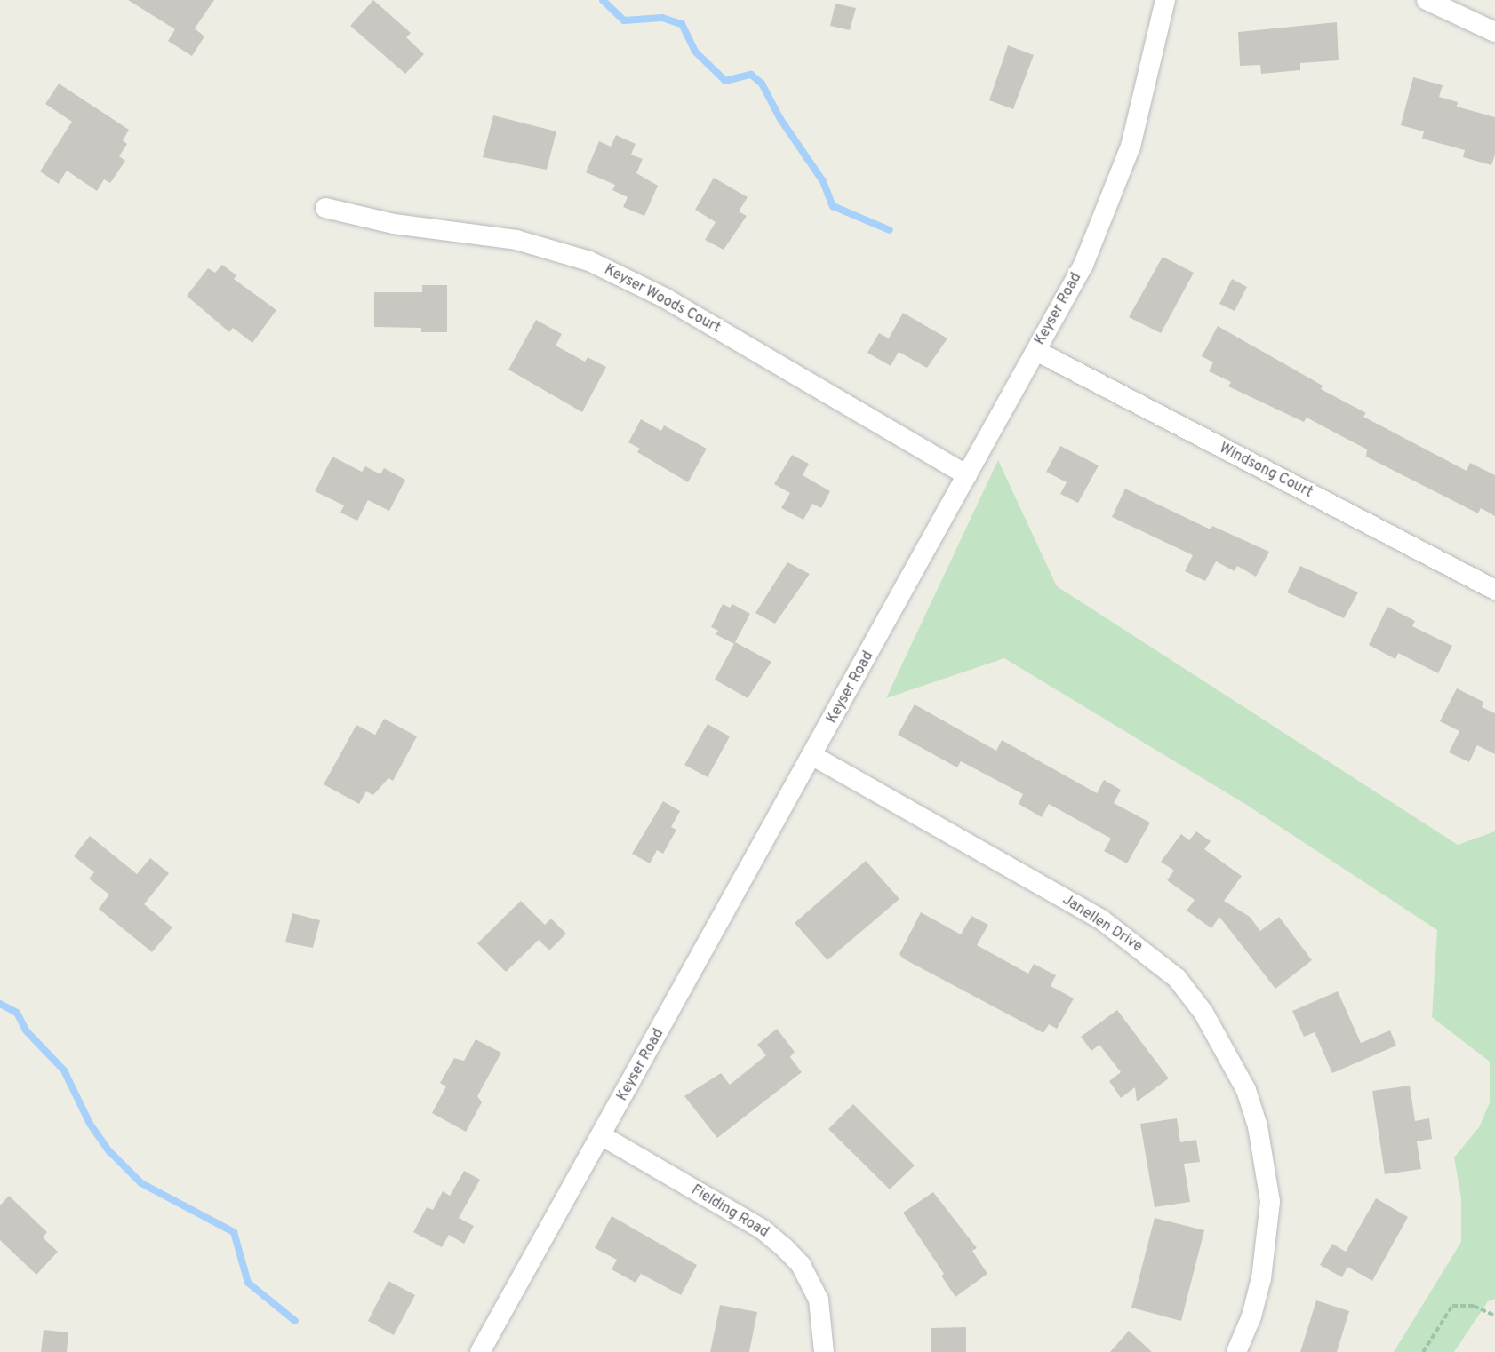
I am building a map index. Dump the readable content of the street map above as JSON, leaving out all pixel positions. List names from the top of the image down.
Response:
{
  "streets": {
    "street": [
      "Keyser Woods Court",
      "Keyser Road",
      "Windsong Court",
      "Janellen Drive",
      "Fielding Road"
    ]
  },
  "crossings": [
    ["Keyser Woods Court", "Keyser Road"],
    ["Keyser Road", "Windsong Court"],
    ["Keyser Road", "Janellen Drive"],
    ["Keyser Road", "Fielding Road"]
  ]
}
